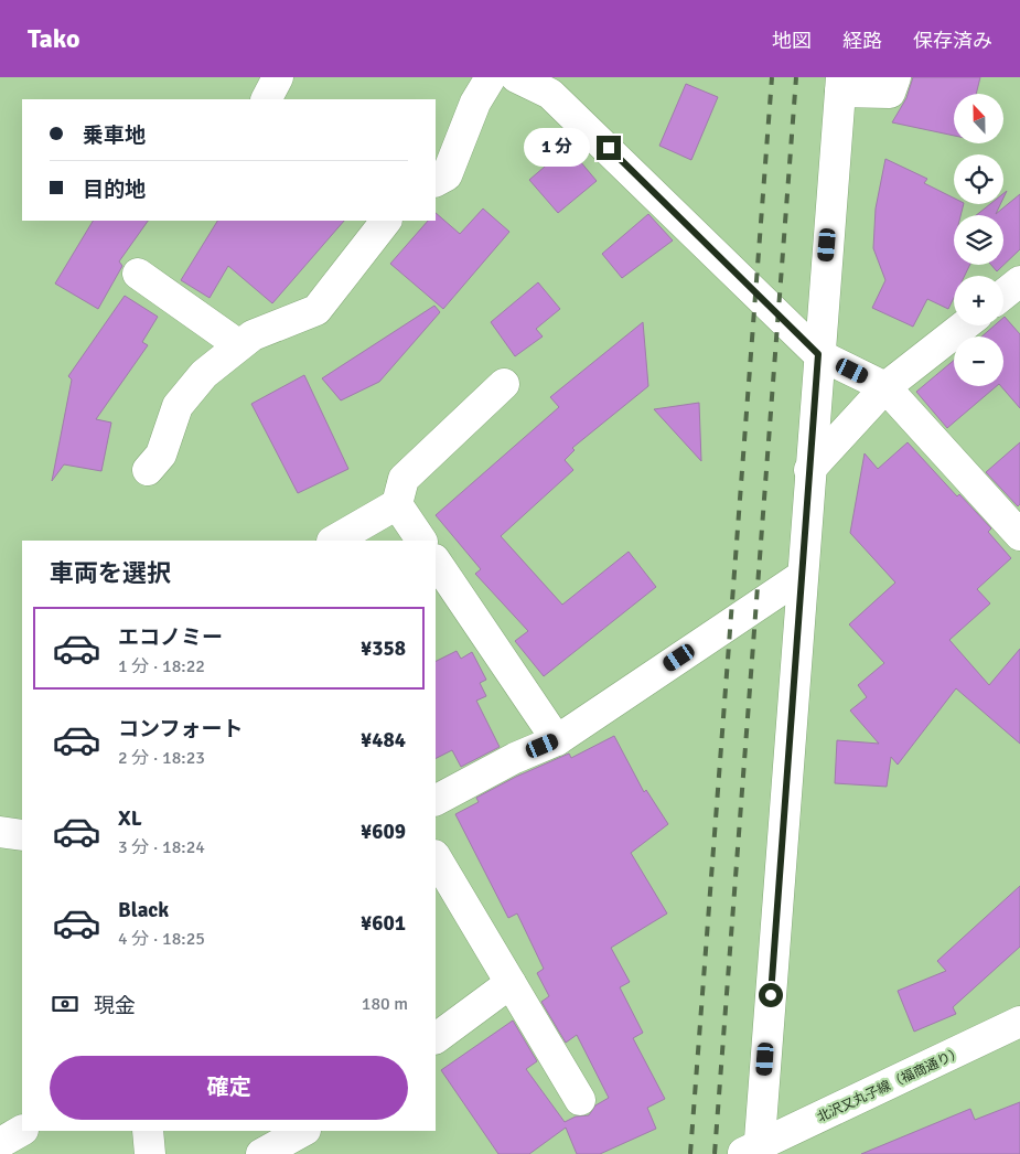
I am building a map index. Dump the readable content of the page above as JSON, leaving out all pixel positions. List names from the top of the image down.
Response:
{
  "streets": {
    "street": ["北沢又丸子線（福商通り）"]
  },
  "north": "top",
  "page": {
    "header": "Tako",
    "nav": ["地図", "経路", "保存済み"],
    "map_buttons": ["+", "−"],
    "banner": ["乗車地", "目的地"],
    "bubble": "1 分",
    "heading": "車両を選択",
    "list": [
      {
        "name": "エコノミー",
        "note": "1 分 · 18:22",
        "value": "¥358"
      },
      {
        "name": "コンフォート",
        "note": "2 分 · 18:23",
        "value": "¥484"
      },
      {
        "name": "XL",
        "note": "3 分 · 18:24",
        "value": "¥609"
      },
      {
        "name": "Black",
        "note": "4 分 · 18:25",
        "value": "¥601"
      }
    ],
    "pay": ["現金", "180 m"],
    "buttons": "確定"
  }
}
